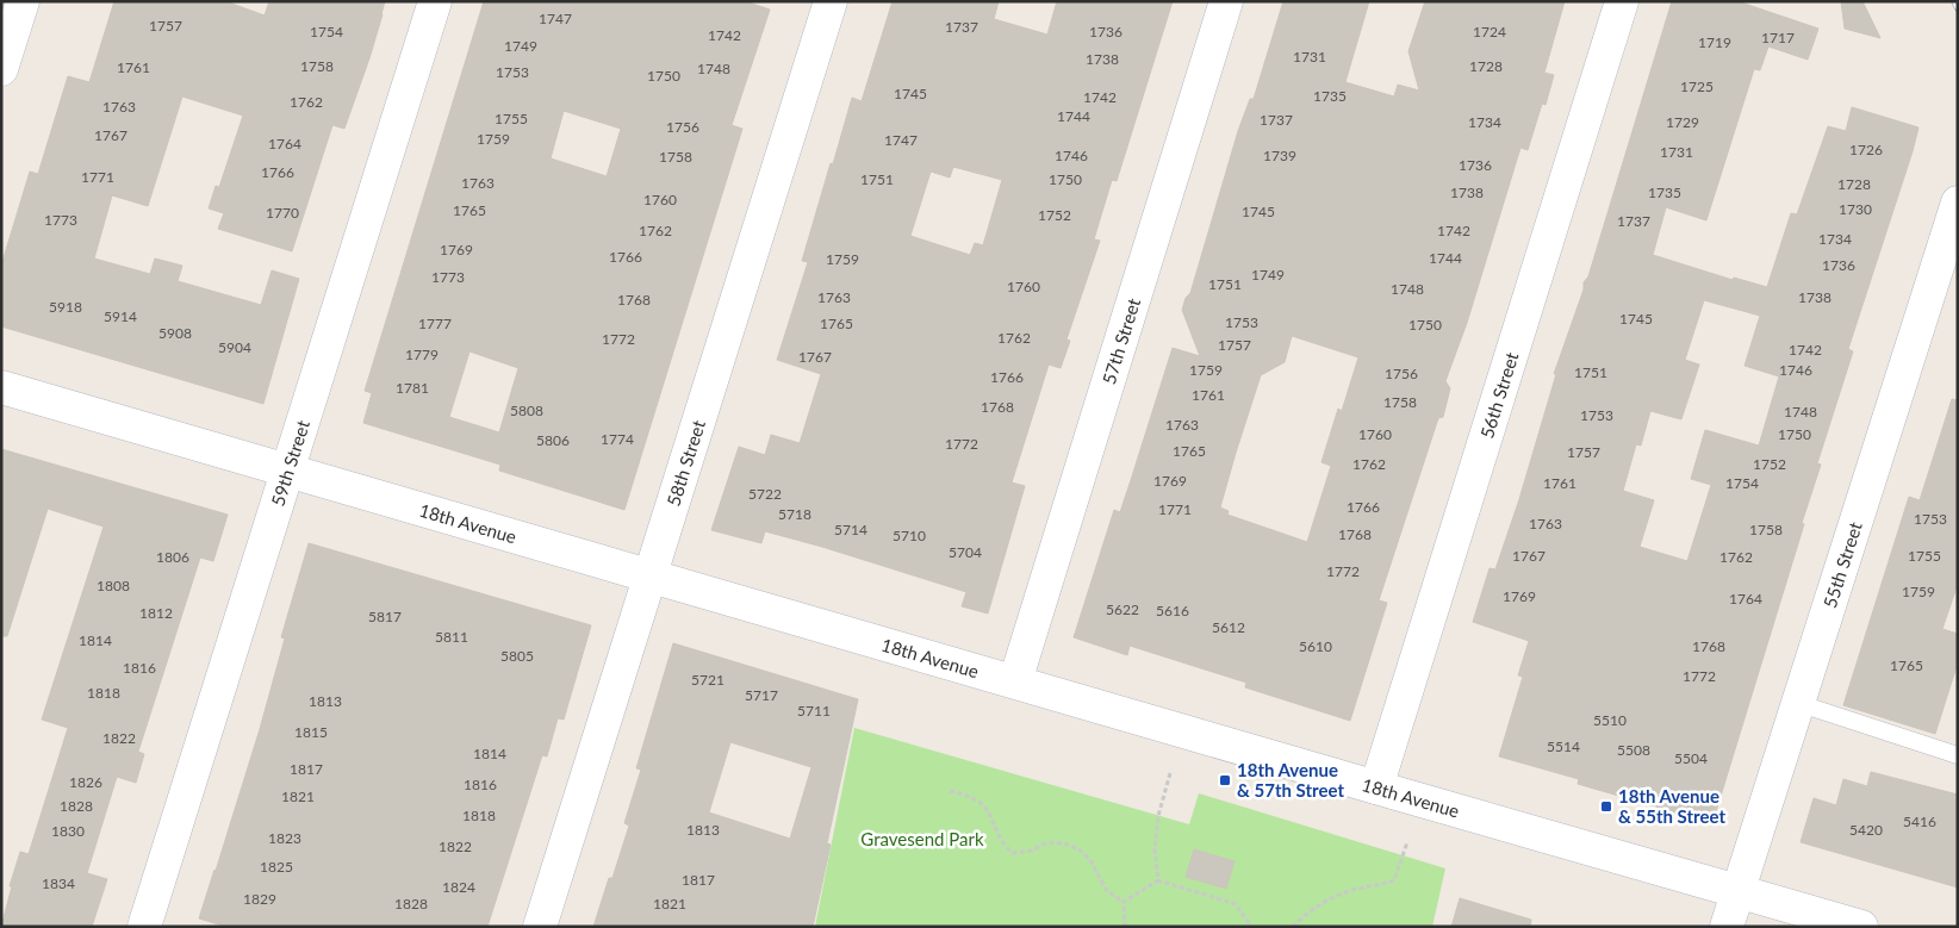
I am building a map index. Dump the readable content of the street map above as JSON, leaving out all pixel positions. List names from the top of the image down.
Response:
{
  "streets": {
    "street": [
      "57th Street",
      "56th Street",
      "59th Street",
      "58th Street",
      "18th Avenue",
      "55th Street"
    ]
  },
  "crossings": [
    ["57th Street", "18th Avenue"],
    ["56th Street", "18th Avenue"],
    ["59th Street", "18th Avenue"],
    ["58th Street", "18th Avenue"],
    ["18th Avenue", "55th Street"]
  ],
  "parks": ["Gravesend Park"],
  "places": {
    "transit": ["18th Avenue & 57th Street", "18th Avenue & 55th Street"]
  },
  "house_numbers": [
    "1747",
    "1757",
    "1737",
    "1754",
    "1736",
    "1724",
    "1742",
    "1717",
    "1719",
    "1749",
    "1731",
    "1738",
    "1758",
    "1728",
    "1761",
    "1748",
    "1753",
    "1750",
    "1725",
    "1745",
    "1735",
    "1742",
    "1762",
    "1763",
    "1744",
    "1755",
    "1737",
    "1734",
    "1729",
    "1756",
    "1767",
    "1759",
    "1747",
    "1764",
    "1726",
    "1731",
    "1746",
    "1739",
    "1758",
    "1736",
    "1766",
    "1771",
    "1751",
    "1750",
    "1763",
    "1728",
    "1738",
    "1735",
    "1760",
    "1730",
    "1765",
    "1745",
    "1770",
    "1752",
    "1773",
    "1737",
    "1762",
    "1742",
    "1734",
    "1769",
    "1766",
    "1744",
    "1759",
    "1736",
    "1749",
    "1773",
    "1751",
    "1760",
    "1748",
    "1763",
    "1738",
    "1768",
    "5918",
    "5914",
    "1745",
    "1753",
    "1777",
    "1765",
    "1750",
    "5908",
    "1762",
    "1772",
    "1757",
    "5904",
    "1742",
    "1779",
    "1767",
    "1759",
    "1746",
    "1751",
    "1756",
    "1766",
    "1781",
    "1761",
    "1758",
    "1768",
    "5808",
    "1748",
    "1753",
    "1763",
    "1760",
    "1750",
    "1774",
    "5806",
    "1772",
    "1765",
    "1757",
    "1762",
    "1752",
    "1769",
    "1761",
    "1754",
    "5722",
    "1766",
    "1771",
    "5718",
    "1753",
    "1763",
    "5714",
    "1758",
    "1768",
    "5710",
    "5704",
    "1767",
    "1755",
    "1806",
    "1762",
    "1772",
    "1808",
    "1759",
    "1769",
    "1764",
    "5622",
    "5616",
    "1812",
    "5817",
    "5612",
    "5811",
    "1814",
    "5610",
    "1768",
    "5805",
    "1765",
    "1816",
    "1772",
    "5721",
    "1818",
    "5717",
    "1813",
    "5711",
    "5510",
    "1815",
    "1822",
    "5514",
    "5508",
    "1814",
    "5504",
    "1817",
    "1826",
    "1816",
    "1821",
    "1828",
    "1818",
    "5416",
    "1813",
    "5420",
    "1830",
    "1823",
    "1822",
    "1825",
    "1817",
    "1834",
    "1824",
    "1829",
    "1828",
    "1821"
  ]
}
